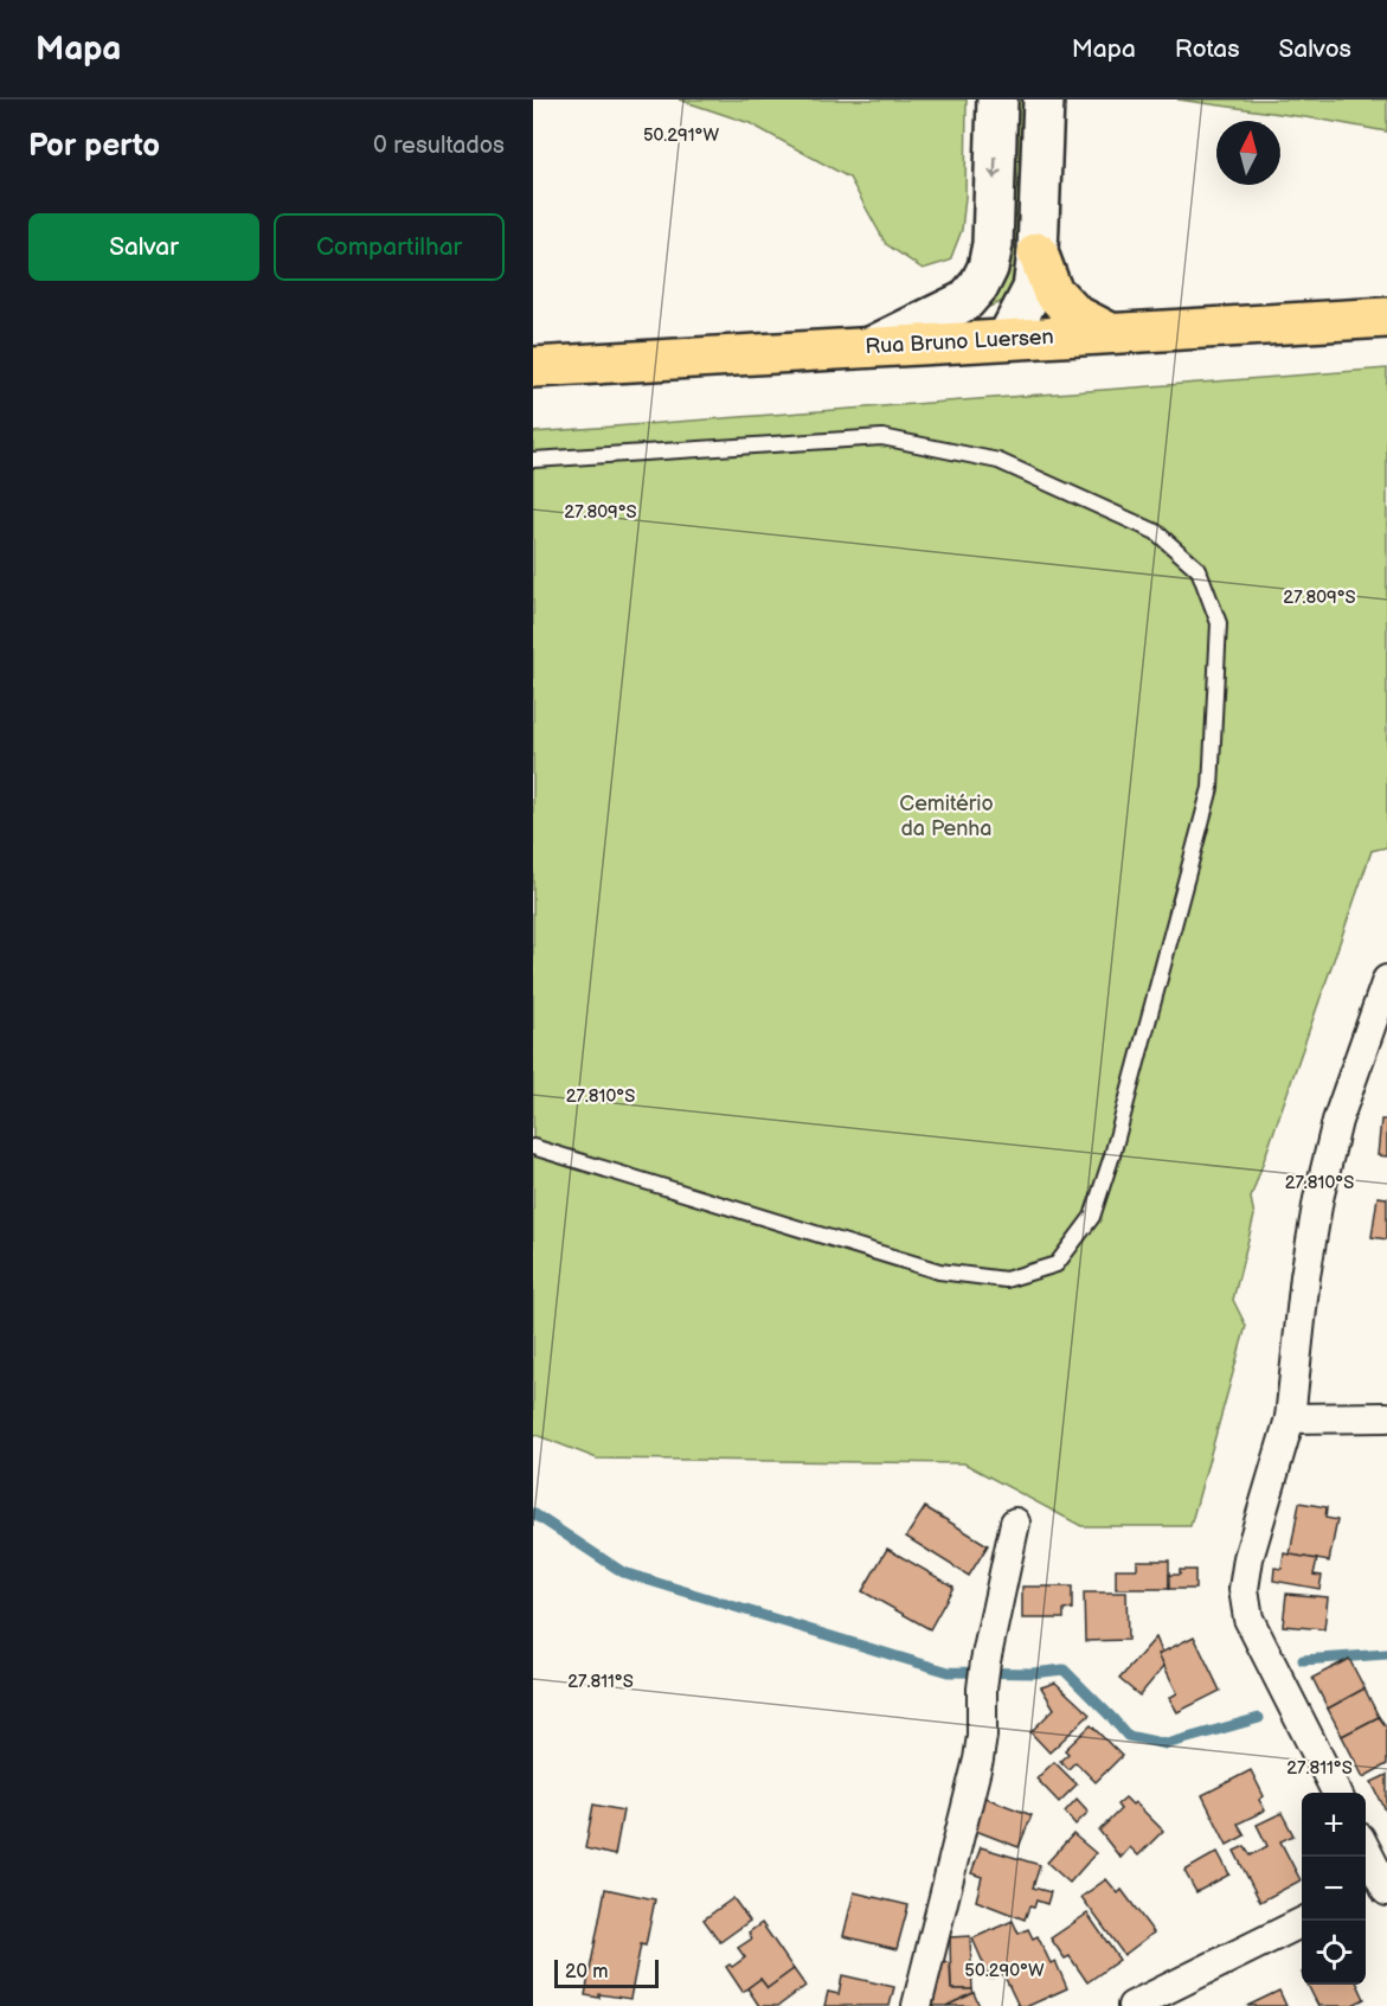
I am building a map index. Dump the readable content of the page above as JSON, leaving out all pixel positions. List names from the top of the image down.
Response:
{
  "streets": {
    "main road": ["Rua Bruno Luersen"]
  },
  "parks": ["Cemitério da Penha"],
  "scale_bar": "20 m",
  "north": "top",
  "page": {
    "header": "Mapa",
    "nav": ["Mapa", "Rotas", "Salvos"],
    "heading": ["Por perto", "0 resultados"],
    "buttons": ["Salvar", "Compartilhar"],
    "map_buttons": ["+", "−"],
    "scale": "20 m"
  },
  "coordinates": [
    "50.291°W",
    "27.809°S",
    "27.810°S",
    "27.811°S",
    "50.290°W"
  ]
}
